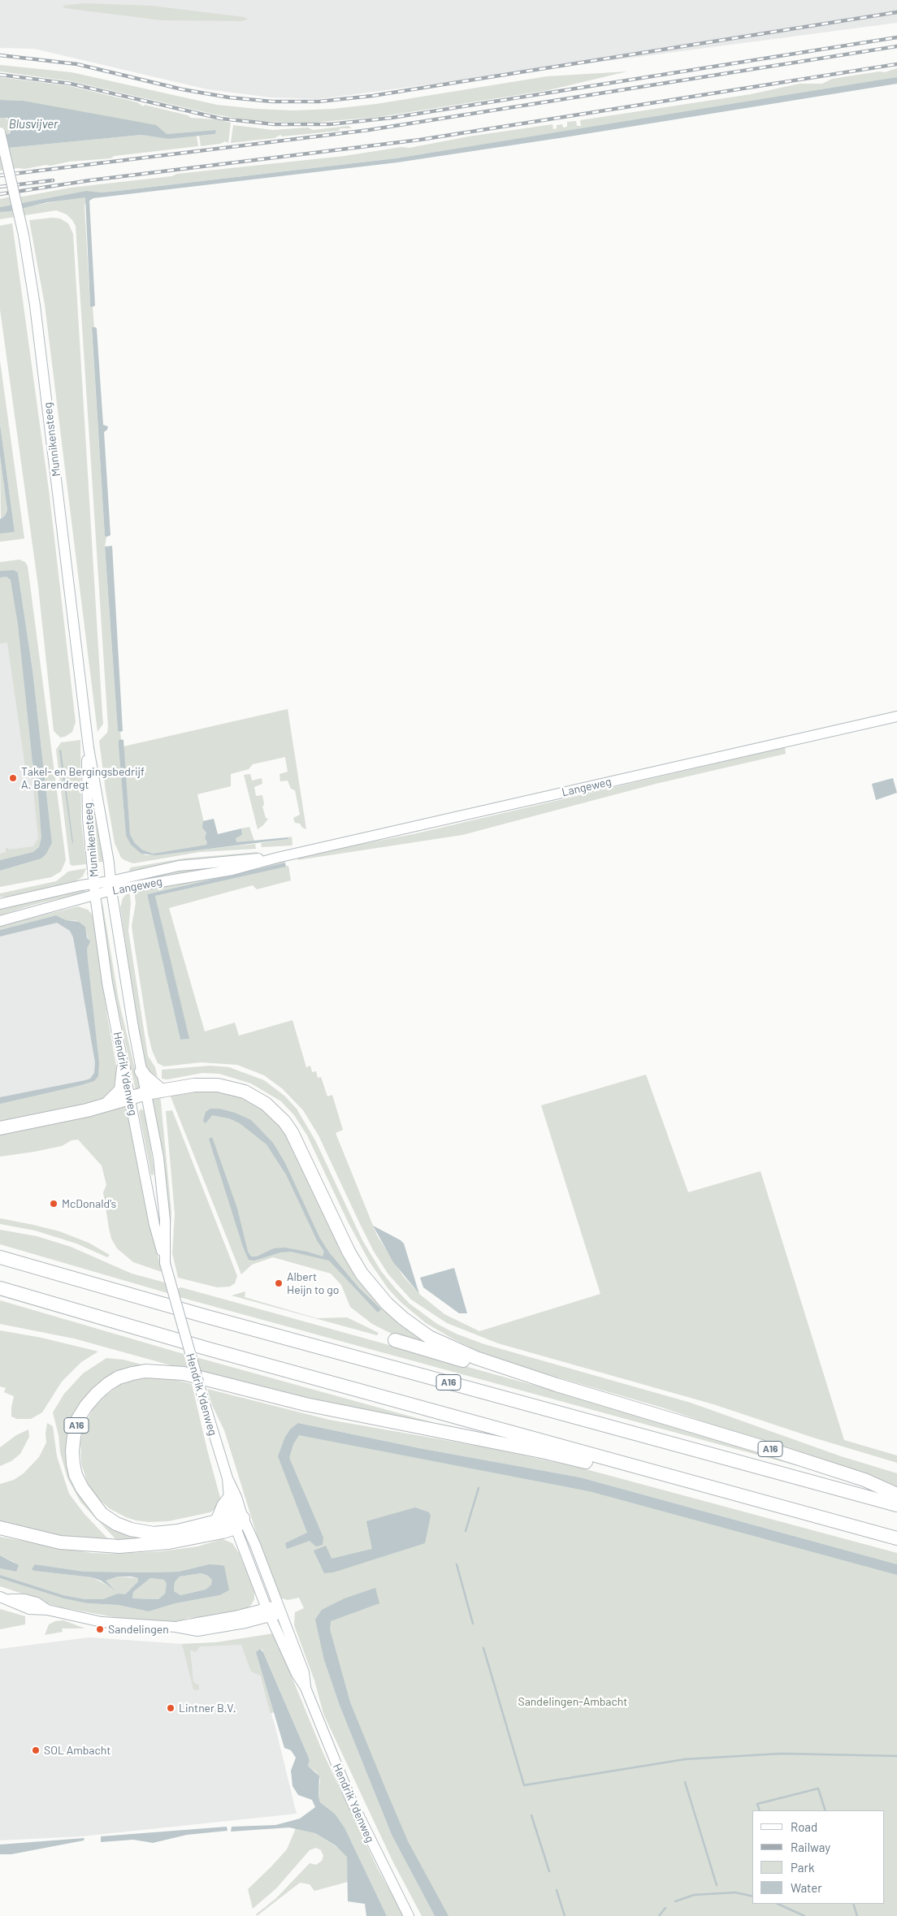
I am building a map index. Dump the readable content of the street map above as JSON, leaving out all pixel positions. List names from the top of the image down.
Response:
{
  "streets": {
    "highway": ["A16"],
    "main road": ["Munnikensteeg", "Langeweg", "Hendrik Ydenweg"]
  },
  "crossings": [
    ["Munnikensteeg", "Langeweg"],
    ["Munnikensteeg", "Hendrik Ydenweg"],
    ["Langeweg", "Hendrik Ydenweg"],
    ["Hendrik Ydenweg", "A16"]
  ],
  "water": ["Blusvijver"],
  "parks": ["Sandelingen-Ambacht"],
  "places": [
    "Takel- en Bergingsbedrijf A. Barendregt",
    "McDonald's",
    "Albert Heijn to go",
    "Sandelingen",
    "Lintner B.V.",
    "SOL Ambacht"
  ],
  "legend": [
    "Road",
    "Railway",
    "Park",
    "Water"
  ]
}
